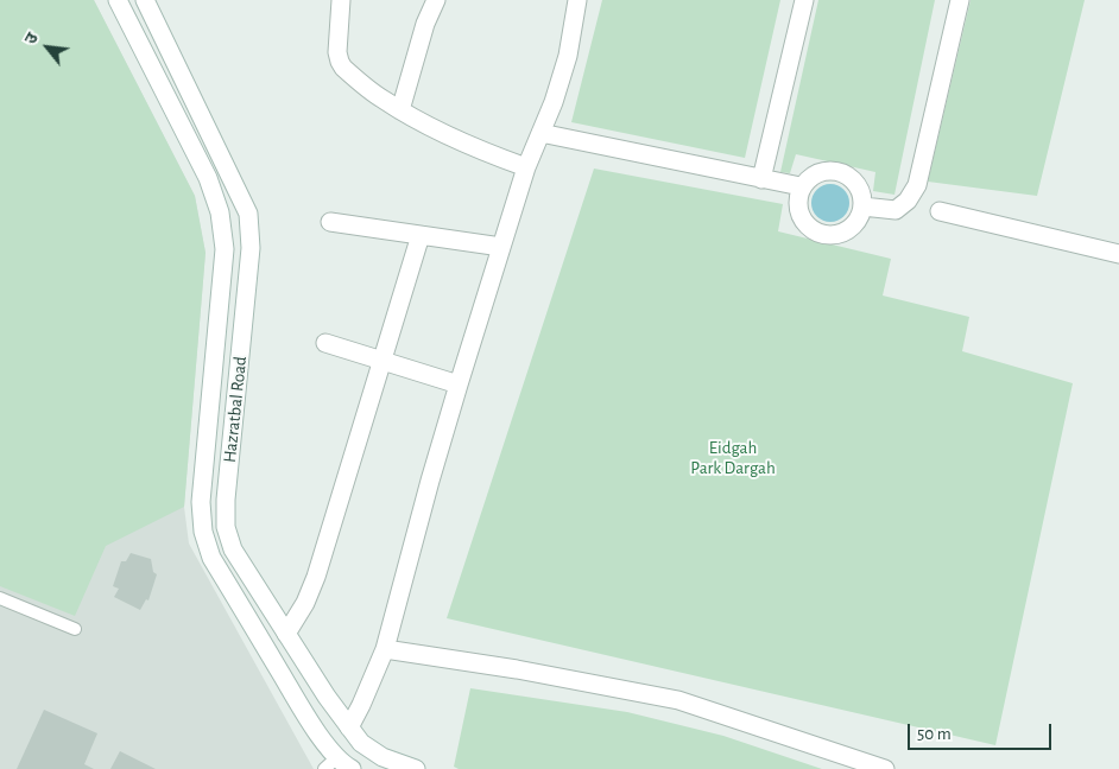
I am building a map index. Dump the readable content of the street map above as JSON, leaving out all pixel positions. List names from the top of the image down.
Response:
{
  "streets": {
    "street": ["Hazratbal Road"]
  },
  "parks": ["Eidgah Park Dargah"],
  "scale_bar": "50 m",
  "north": "top left"
}
